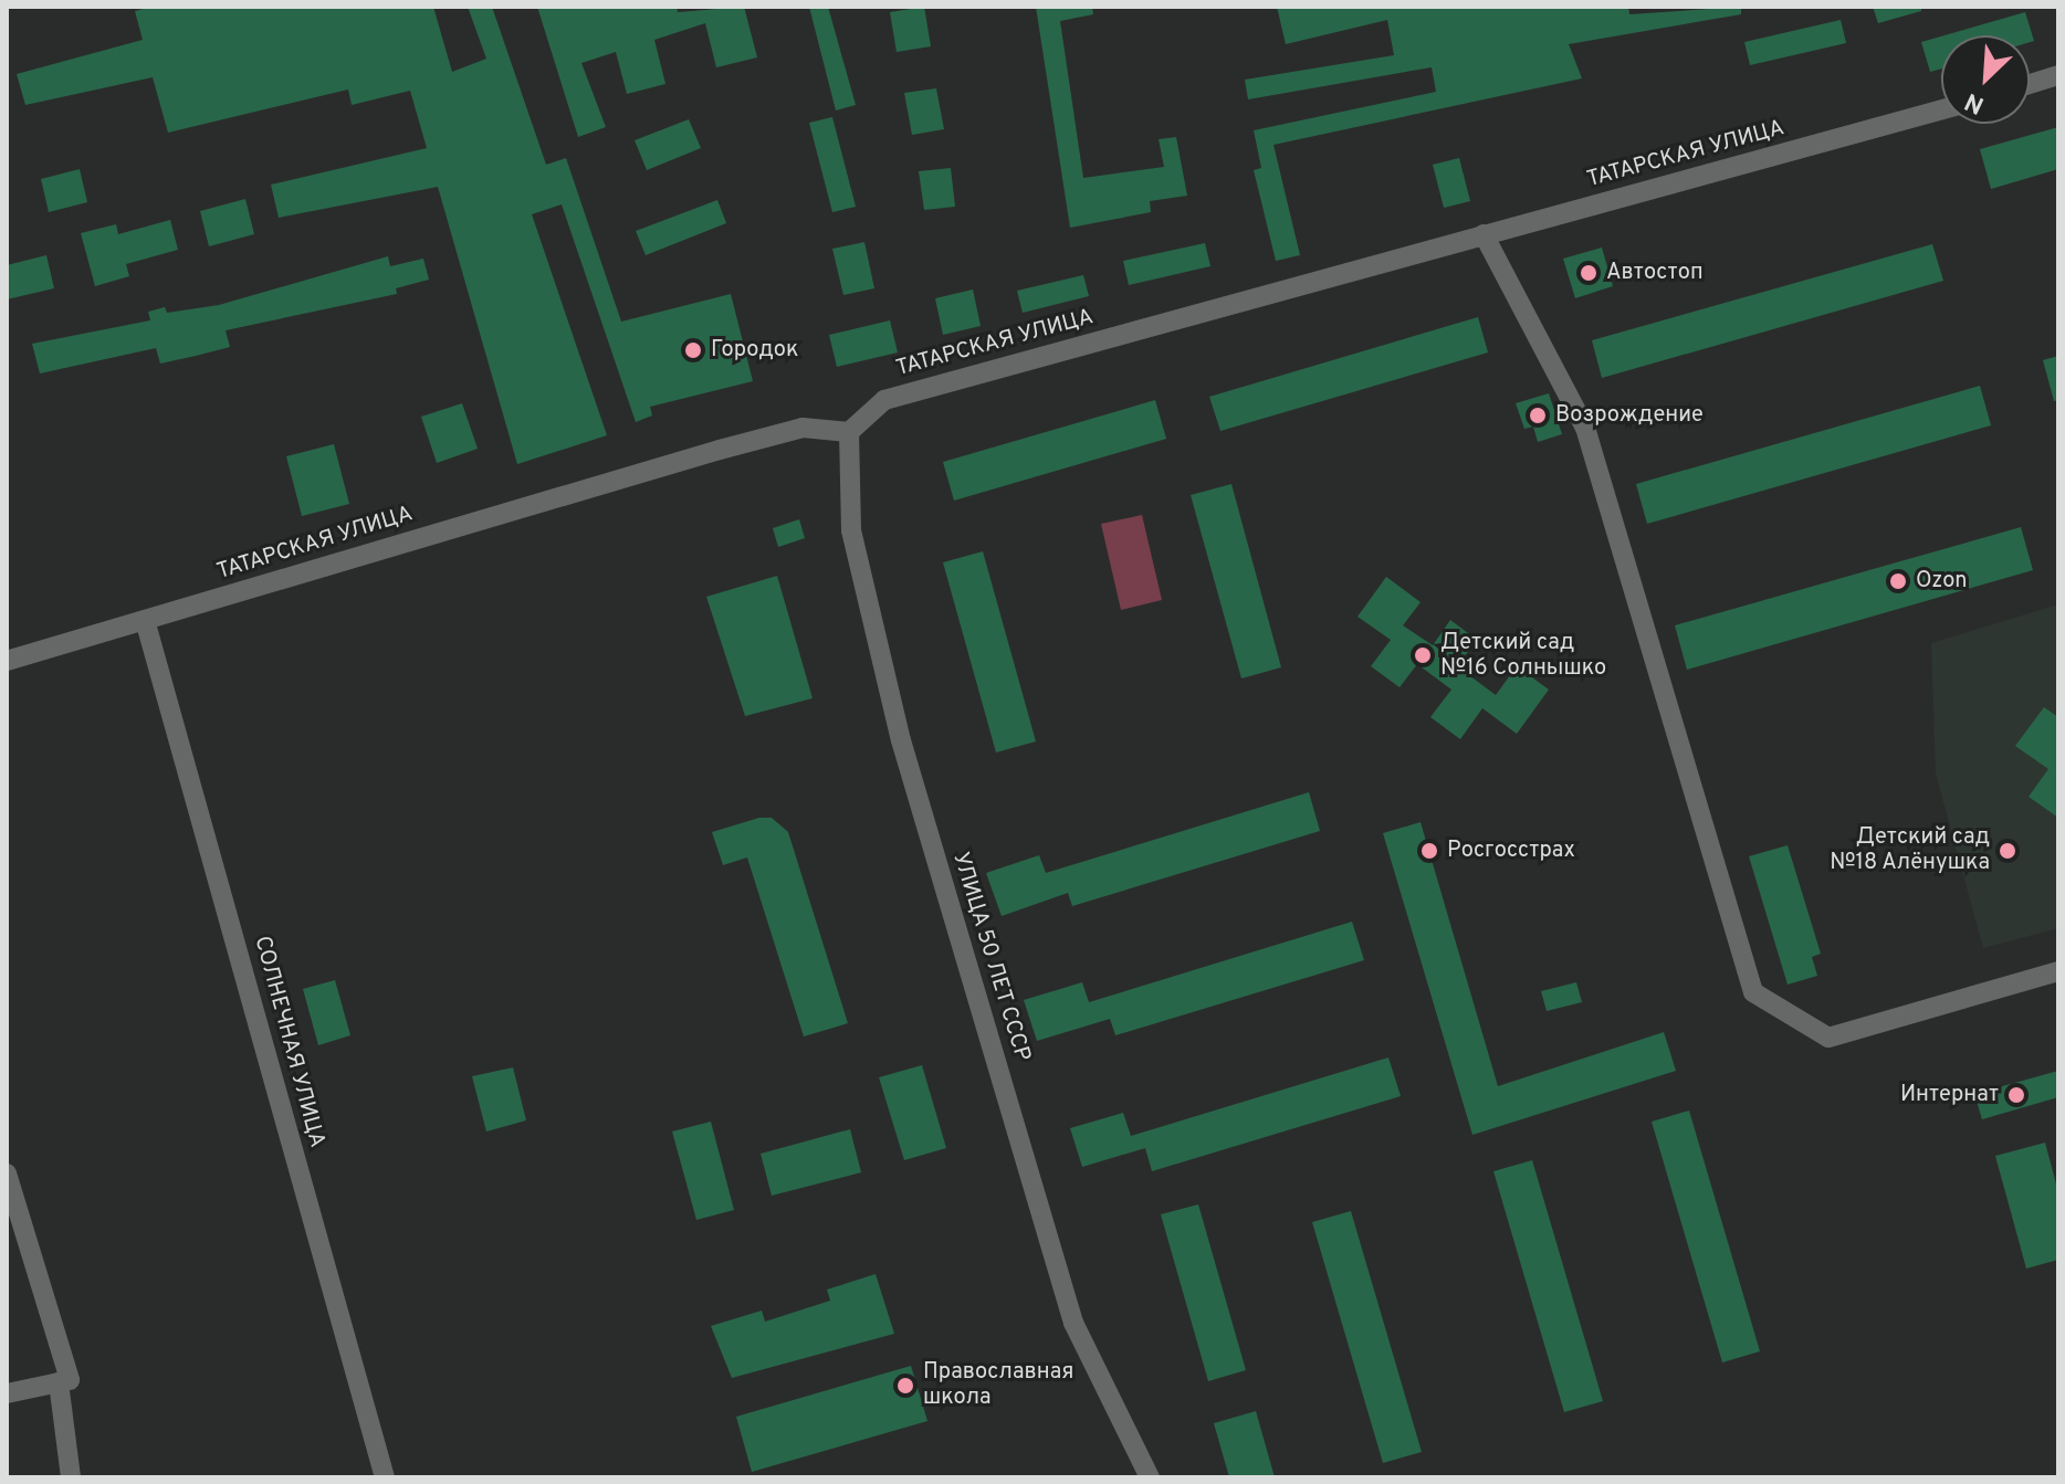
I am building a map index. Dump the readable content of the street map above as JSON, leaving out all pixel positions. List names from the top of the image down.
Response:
{
  "streets": {
    "street": ["ТАТАРСКАЯ УЛИЦА", "УЛИЦА 50 ЛЕТ СССР", "СОЛНЕЧНАЯ УЛИЦА"]
  },
  "crossings": [
    ["ТАТАРСКАЯ УЛИЦА", "УЛИЦА 50 ЛЕТ СССР"],
    ["ТАТАРСКАЯ УЛИЦА", "СОЛНЕЧНАЯ УЛИЦА"]
  ],
  "places": [
    "Автостоп",
    "Городок",
    "Возрождение",
    "Ozon",
    "Детский сад №16 Солнышко",
    "Росгосстрах",
    "Детский сад №18 Алёнушка",
    "Интернат",
    "Православная школа"
  ],
  "north": "bottom left"
}
